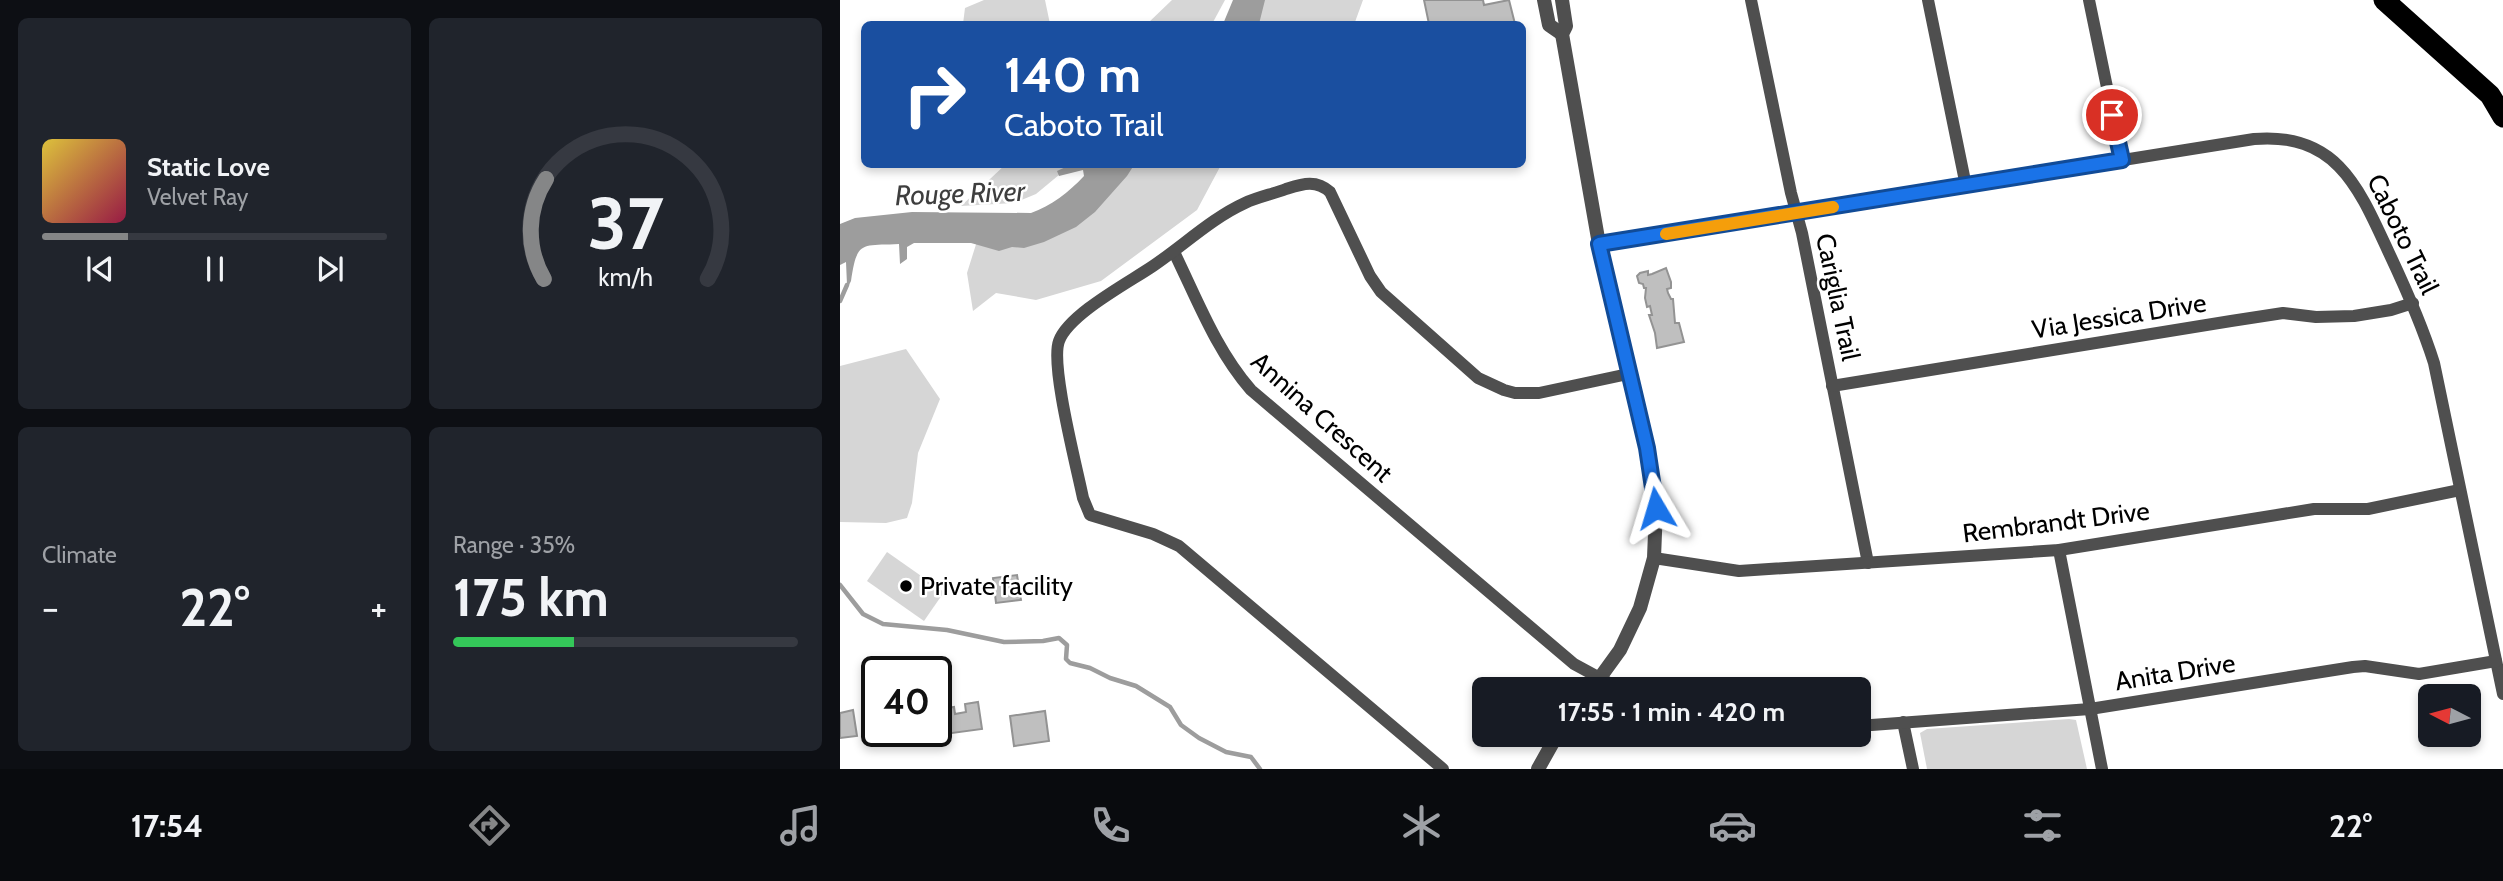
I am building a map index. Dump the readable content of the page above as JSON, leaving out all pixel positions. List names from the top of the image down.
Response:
{
  "streets": {
    "street": [
      "Caboto Trail",
      "Cariglia Trail",
      "Via Jessica Drive",
      "Annina Crescent",
      "Rembrandt Drive",
      "Anita Drive"
    ]
  },
  "crossings": [
    ["Caboto Trail", "Cariglia Trail"],
    ["Caboto Trail", "Via Jessica Drive"],
    ["Caboto Trail", "Rembrandt Drive"],
    ["Caboto Trail", "Anita Drive"],
    ["Cariglia Trail", "Via Jessica Drive"],
    ["Cariglia Trail", "Rembrandt Drive"]
  ],
  "water": ["Rouge River"],
  "places": ["Private facility"],
  "north": "left",
  "page": {
    "turn": ["140 m", "Caboto Trail"],
    "song": ["Static Love", "Velvet Ray"],
    "tile": [
      "Climate",
      ["Range · 35%", "175 km"]
    ],
    "heat": ["−", "22°", "+"],
    "limit": "40",
    "trip": "17:55 · 1 min · 420 m",
    "tabs": ["17:54", "22°"],
    "gauge": ["37", "km/h"]
  }
}
